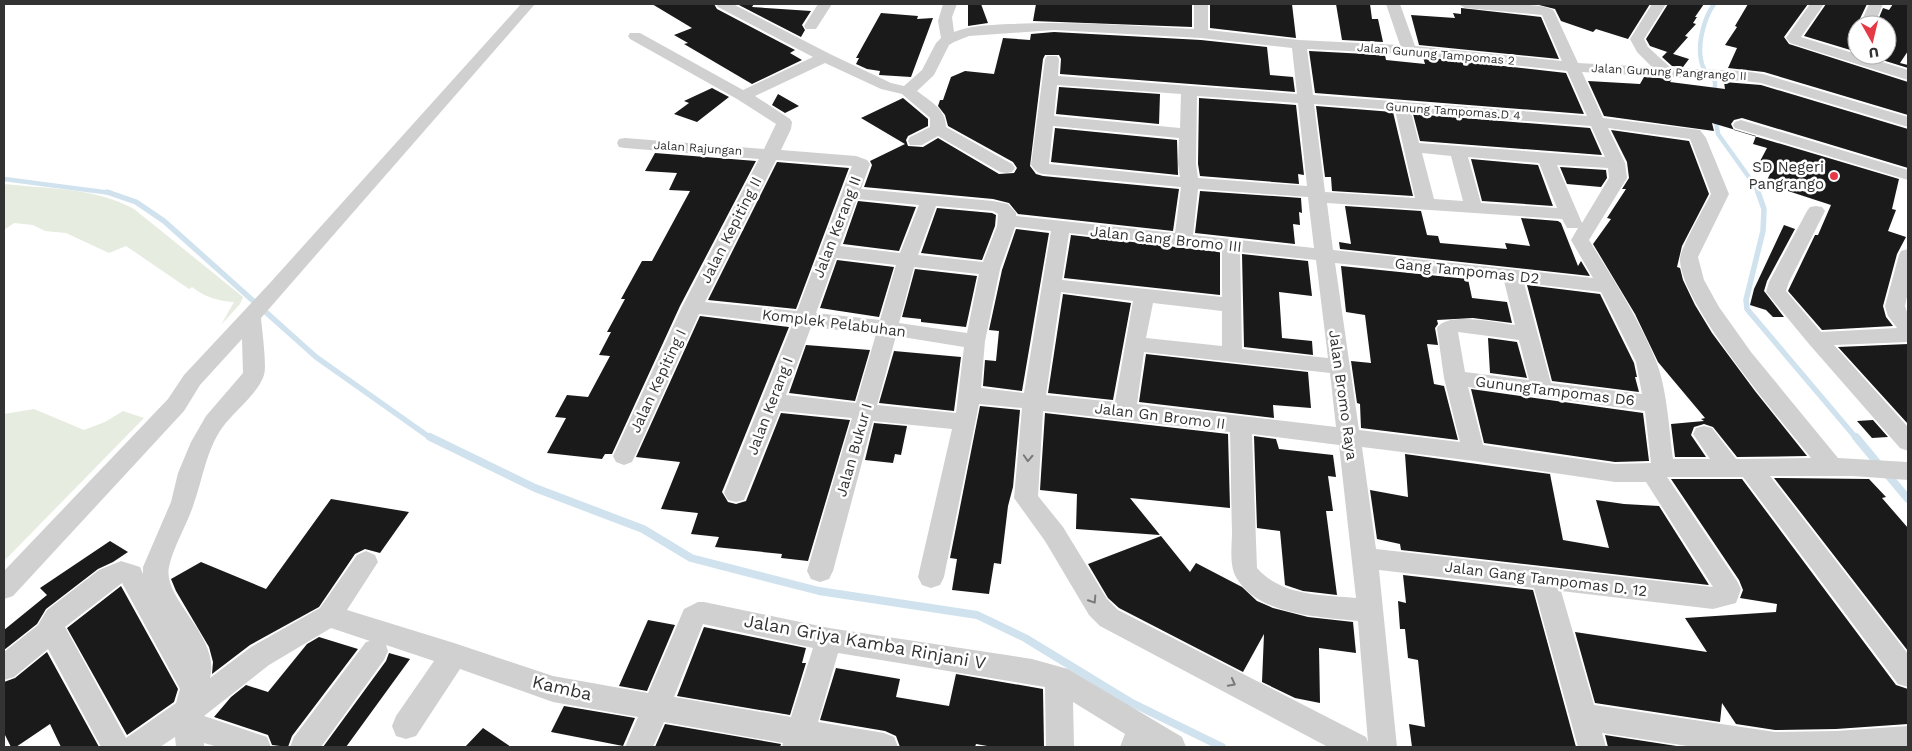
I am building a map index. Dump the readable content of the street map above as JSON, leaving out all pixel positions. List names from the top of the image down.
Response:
{
  "streets": {
    "street": [
      "Jalan Gunung Tampomas 2",
      "Jalan Gunung Pangrango II",
      "Gunung Tampomas.D 4",
      "Jalan Rajungan",
      "Jalan Kerang II",
      "Jalan Kepiting II",
      "Jalan Gang Bromo III",
      "Gang Tampomas D2",
      "Komplek Pelabuhan",
      "Jalan Kepiting I",
      "GunungTampomas D6",
      "Jalan Bromo Raya",
      "Jalan Kerang I",
      "Jalan Gn Bromo II",
      "Jalan Bukur I",
      "Jalan Gang Tampomas D. 12",
      "Jalan Griya Kamba Rinjani V",
      "Kamba"
    ]
  },
  "crossings": [
    ["Jalan Gunung Tampomas 2", "Jalan Gunung Pangrango II"],
    ["Jalan Gunung Tampomas 2", "Jalan Bromo Raya"],
    ["Gunung Tampomas.D 4", "Jalan Bromo Raya"],
    ["Gunung Tampomas.D 4", "Jalan Gn Bromo II"],
    ["Jalan Rajungan", "Jalan Kerang II"],
    ["Jalan Rajungan", "Jalan Kepiting II"],
    ["Jalan Kerang II", "Jalan Kepiting II"],
    ["Jalan Kerang II", "Komplek Pelabuhan"],
    ["Jalan Kerang II", "Jalan Kerang I"],
    ["Jalan Kepiting II", "Komplek Pelabuhan"],
    ["Jalan Kepiting II", "Jalan Kepiting I"],
    ["Jalan Gang Bromo III", "Gang Tampomas D2"],
    ["Jalan Gang Bromo III", "Jalan Bromo Raya"],
    ["Gang Tampomas D2", "Jalan Bromo Raya"],
    ["Komplek Pelabuhan", "Jalan Kepiting I"],
    ["Komplek Pelabuhan", "Jalan Kerang I"],
    ["Komplek Pelabuhan", "Jalan Bukur I"],
    ["Jalan Bromo Raya", "Jalan Gn Bromo II"],
    ["Jalan Bromo Raya", "Jalan Gang Tampomas D. 12"],
    ["Jalan Gn Bromo II", "Jalan Gang Tampomas D. 12"],
    ["Jalan Griya Kamba Rinjani V", "Kamba"]
  ],
  "places": ["SD Negeri Pangrango"],
  "north": "bottom"
}
